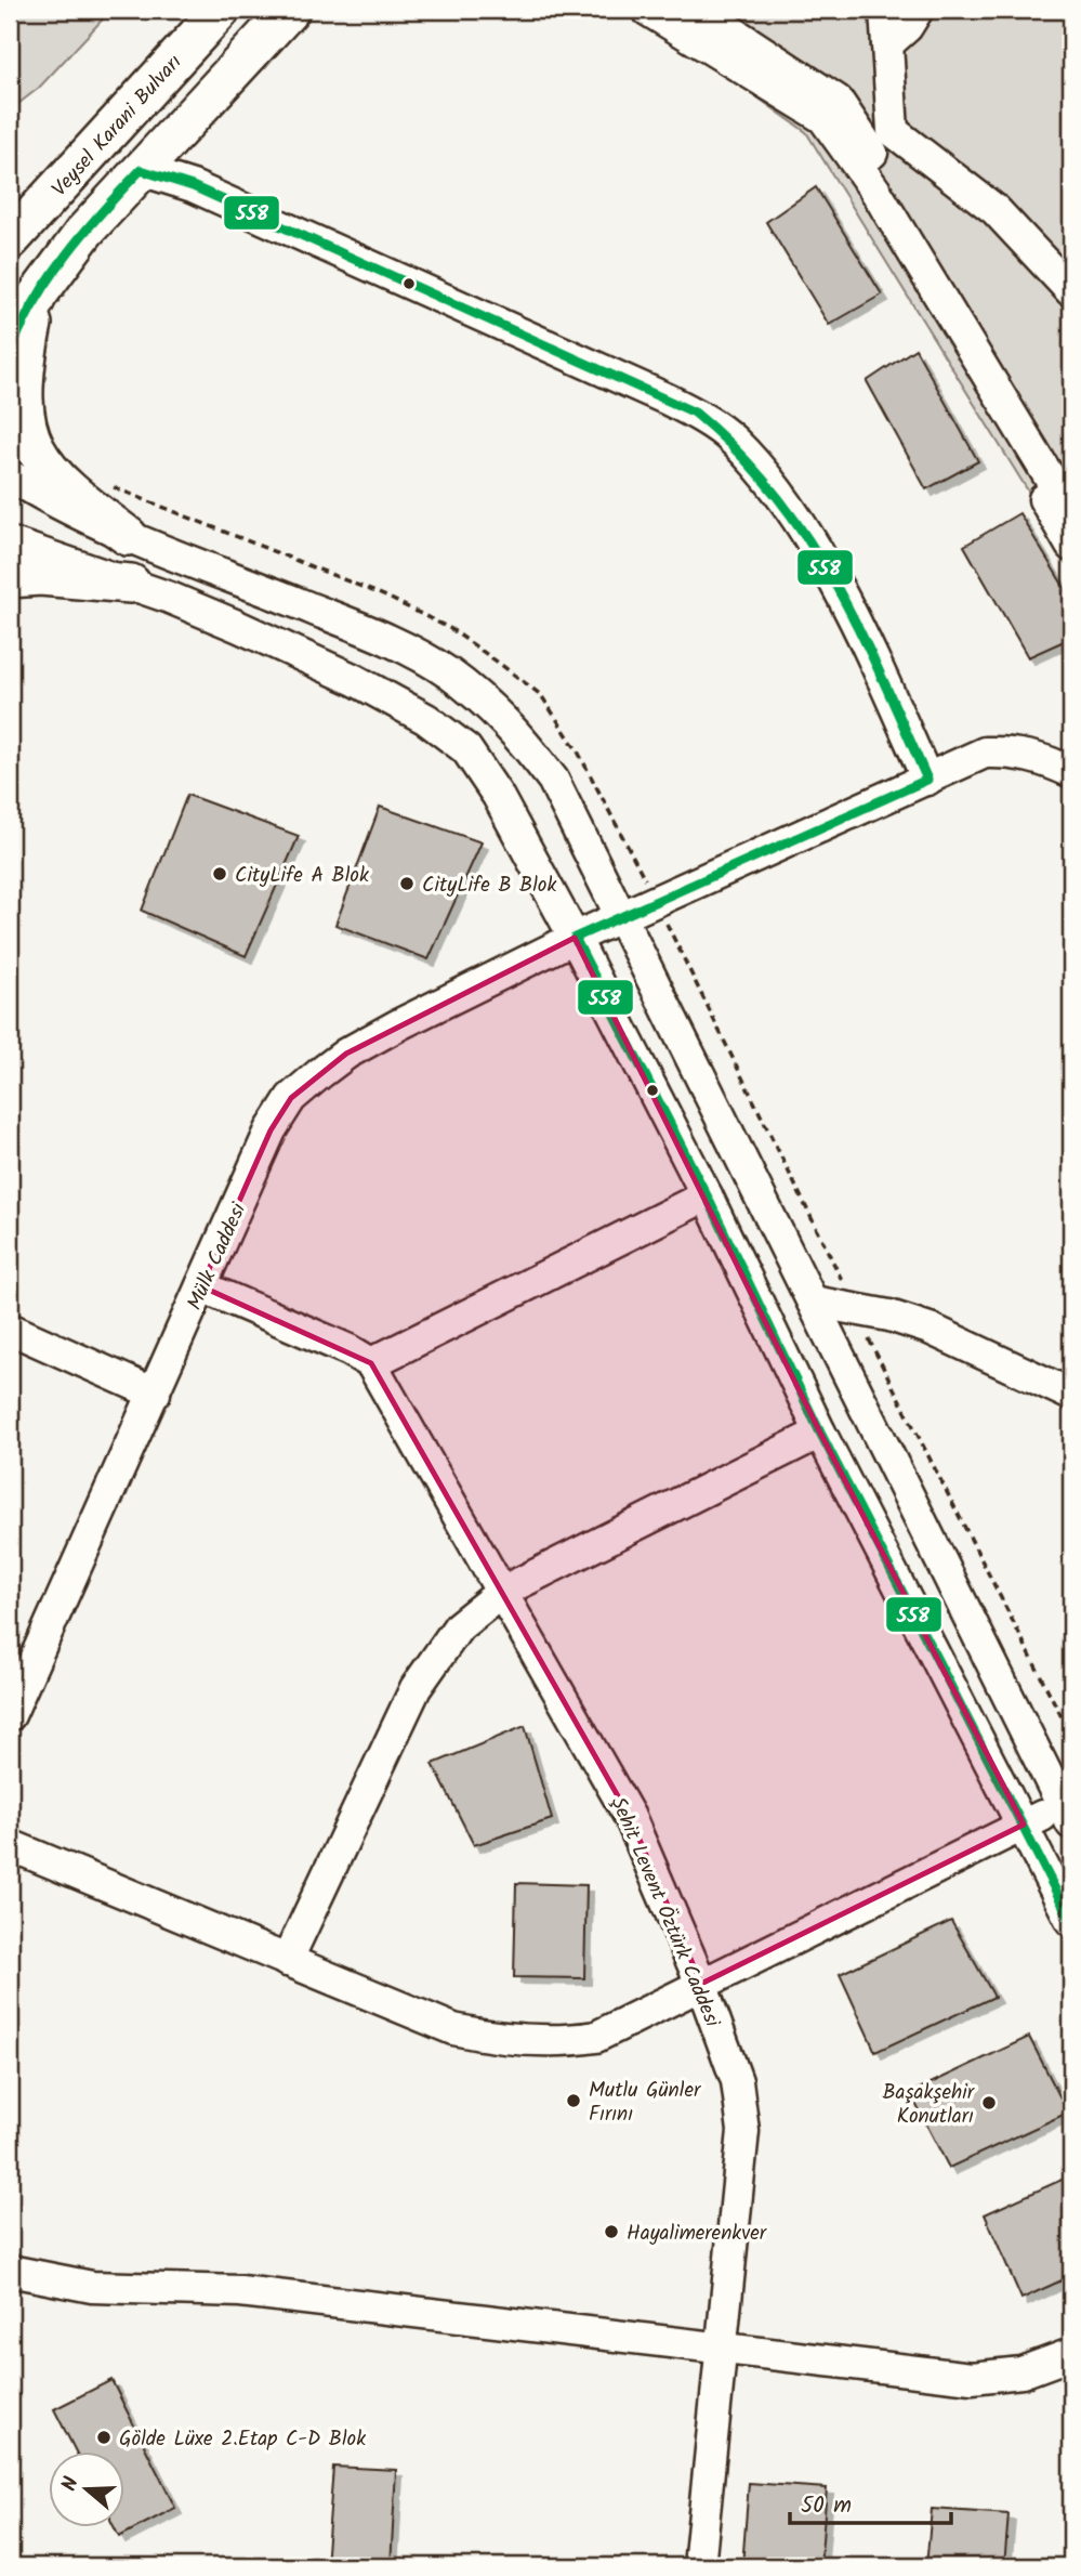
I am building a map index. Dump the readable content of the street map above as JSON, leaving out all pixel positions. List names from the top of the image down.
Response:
{
  "streets": {
    "main road": ["Veysel Karani Bulvarı"],
    "street": ["Mülk Caddesi", "Şehit Levent Öztürk Caddesi"]
  },
  "places": [
    "CityLife A Blok",
    "CityLife B Blok",
    "Mutlu Günler Fırını",
    "Başakşehir Konutları",
    "Hayalimerenkver",
    "Gölde Lüxe 2.Etap C-D Blok"
  ],
  "lines": ["transit line 558"],
  "scale_bar": "50 m",
  "north": "left"
}
